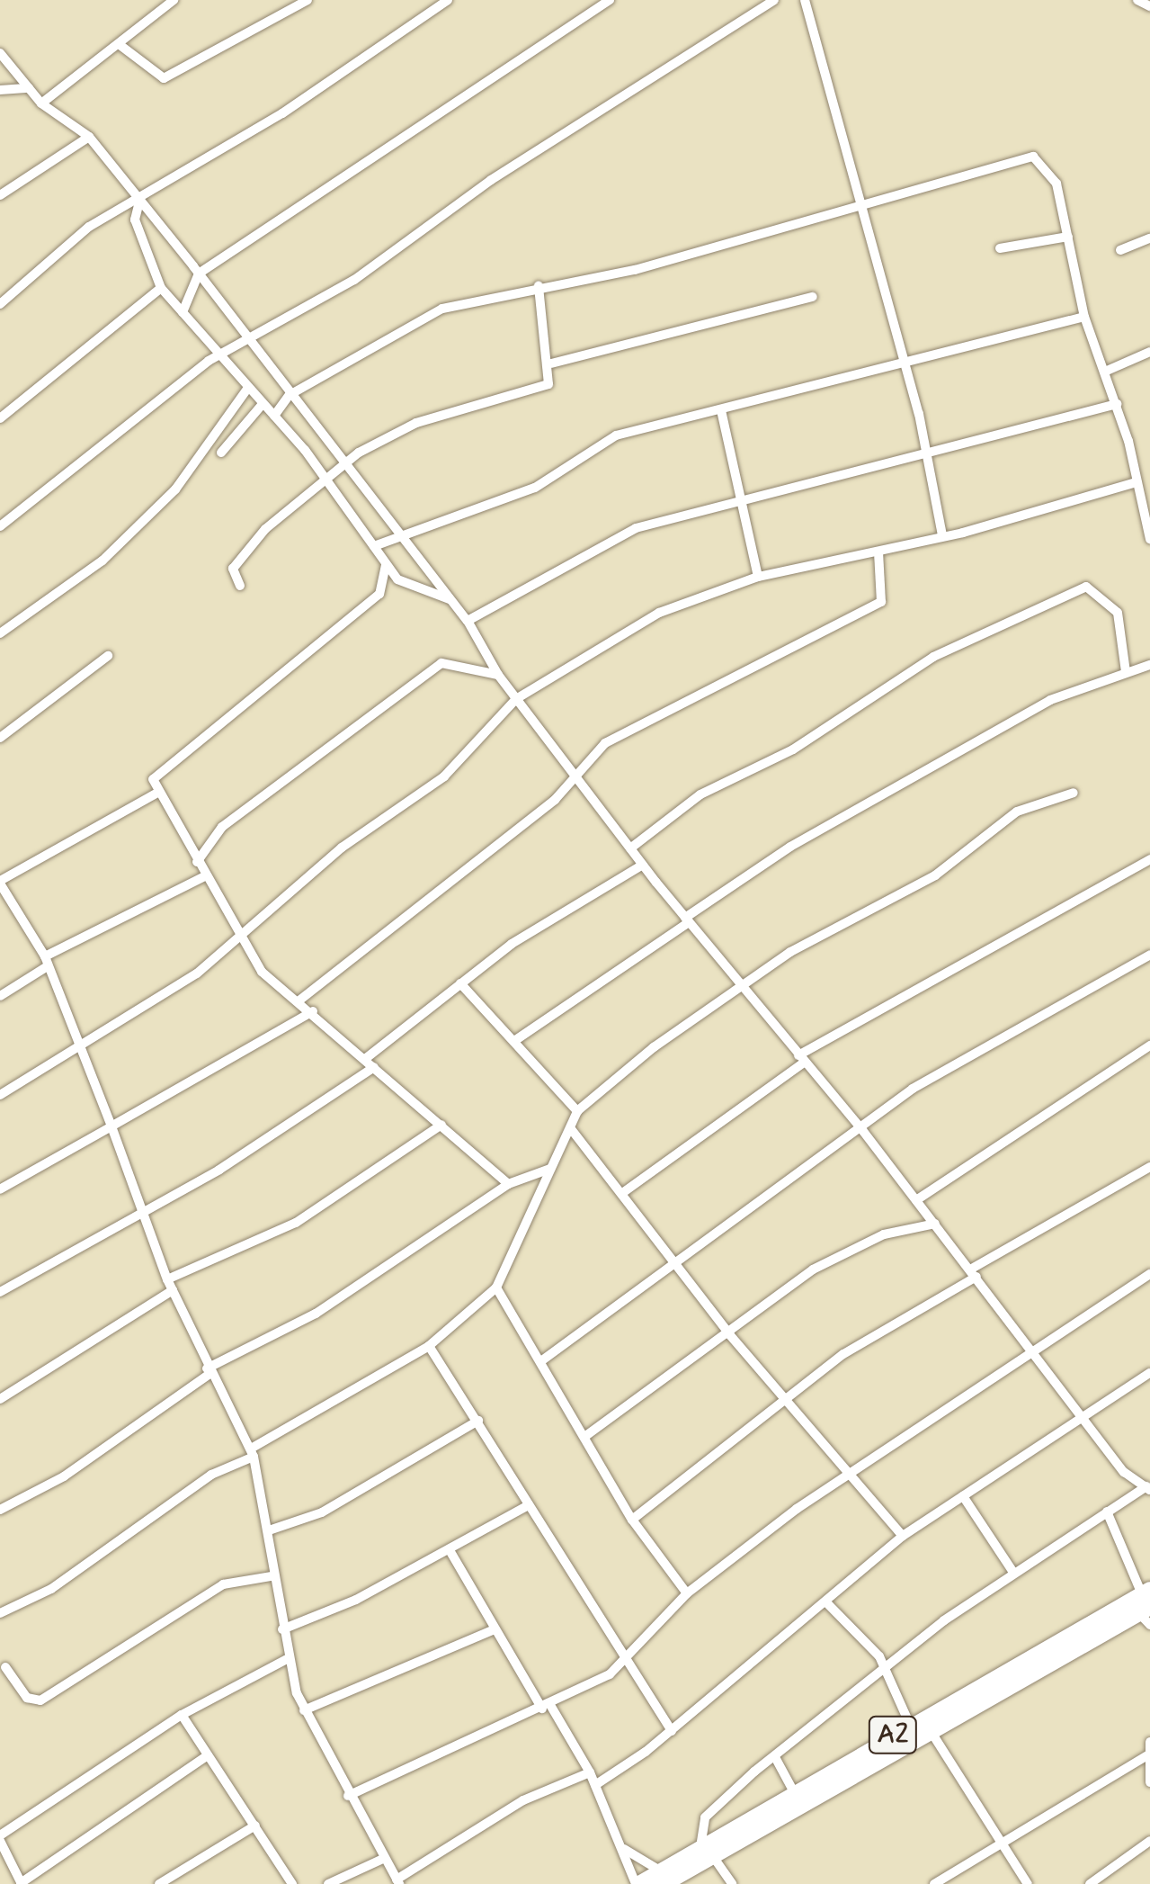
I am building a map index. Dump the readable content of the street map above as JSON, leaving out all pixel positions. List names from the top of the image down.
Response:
{
  "streets": {
    "highway": ["A2"]
  }
}
